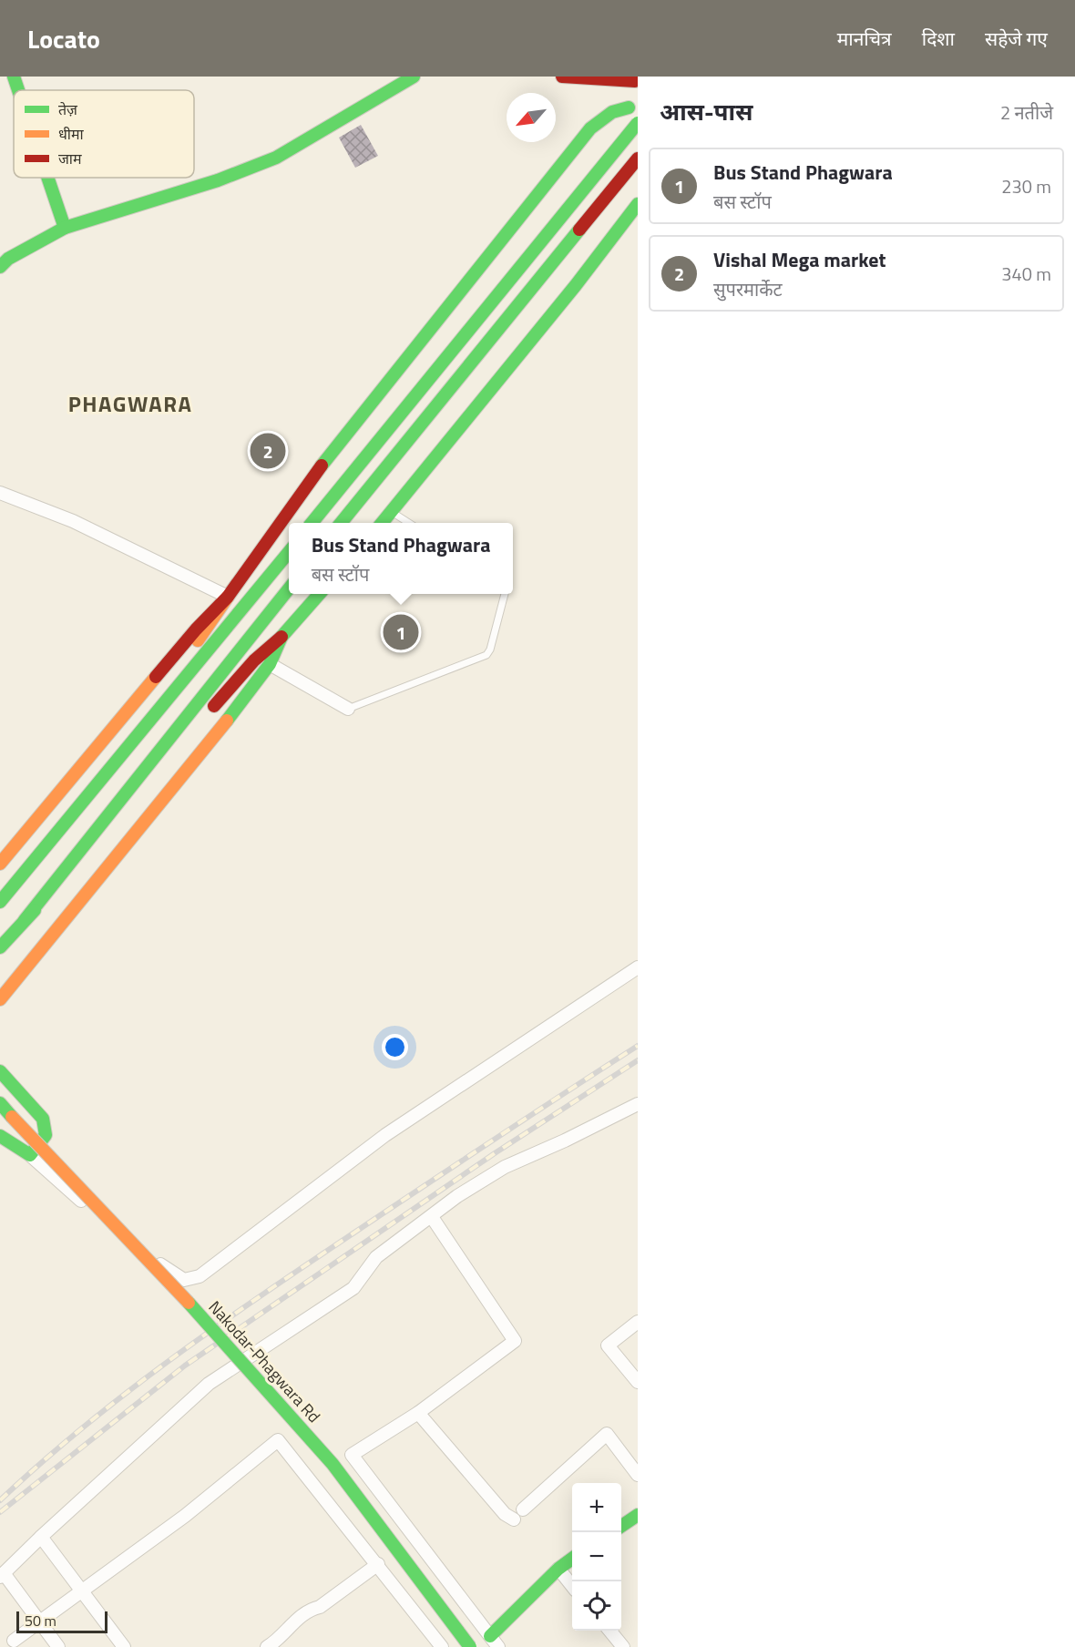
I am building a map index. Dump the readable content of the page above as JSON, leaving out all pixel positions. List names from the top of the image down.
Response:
{
  "streets": {
    "main road": ["Nakodar-Phagwara Rd"]
  },
  "districts": ["PHAGWARA"],
  "legend": ["तेज़", "धीमा", "जाम"],
  "scale_bar": "50 m",
  "north": "bottom left",
  "page": {
    "header": "Locato",
    "nav": ["मानचित्र", "दिशा", "सहेजे गए"],
    "heading": ["आस-पास", "2 नतीजे"],
    "list": [
      {
        "mark": "1",
        "name": "Bus Stand Phagwara",
        "note": "बस स्टॉप",
        "value": "230 m"
      },
      {
        "mark": "2",
        "name": "Vishal Mega market",
        "note": "सुपरमार्केट",
        "value": "340 m"
      }
    ],
    "pins": ["2", "1"],
    "popup": ["Bus Stand Phagwara", "बस स्टॉप"],
    "map_buttons": ["+", "−"],
    "scale": "50 m"
  }
}
